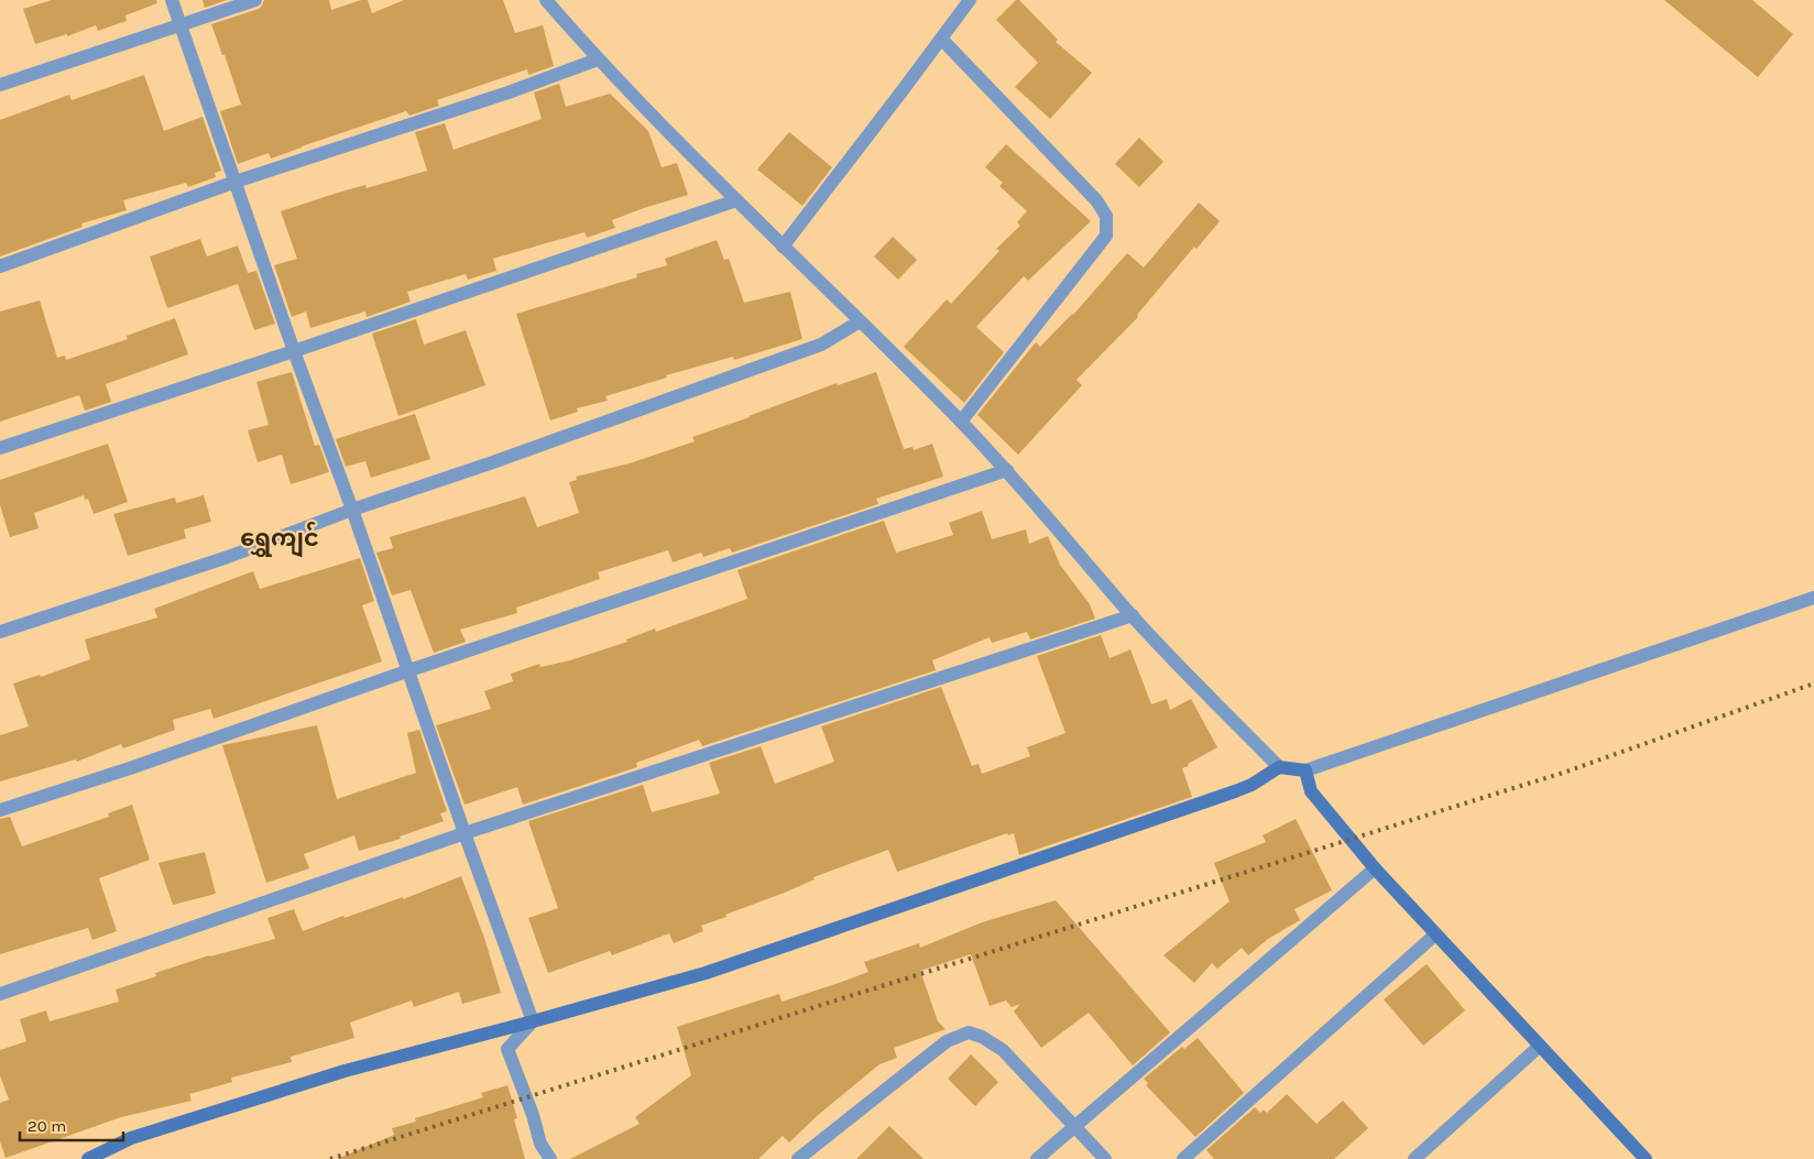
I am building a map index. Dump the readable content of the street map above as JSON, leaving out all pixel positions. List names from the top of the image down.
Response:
{
  "districts": ["ရွှေကျင်"],
  "scale_bar": "20 m"
}
